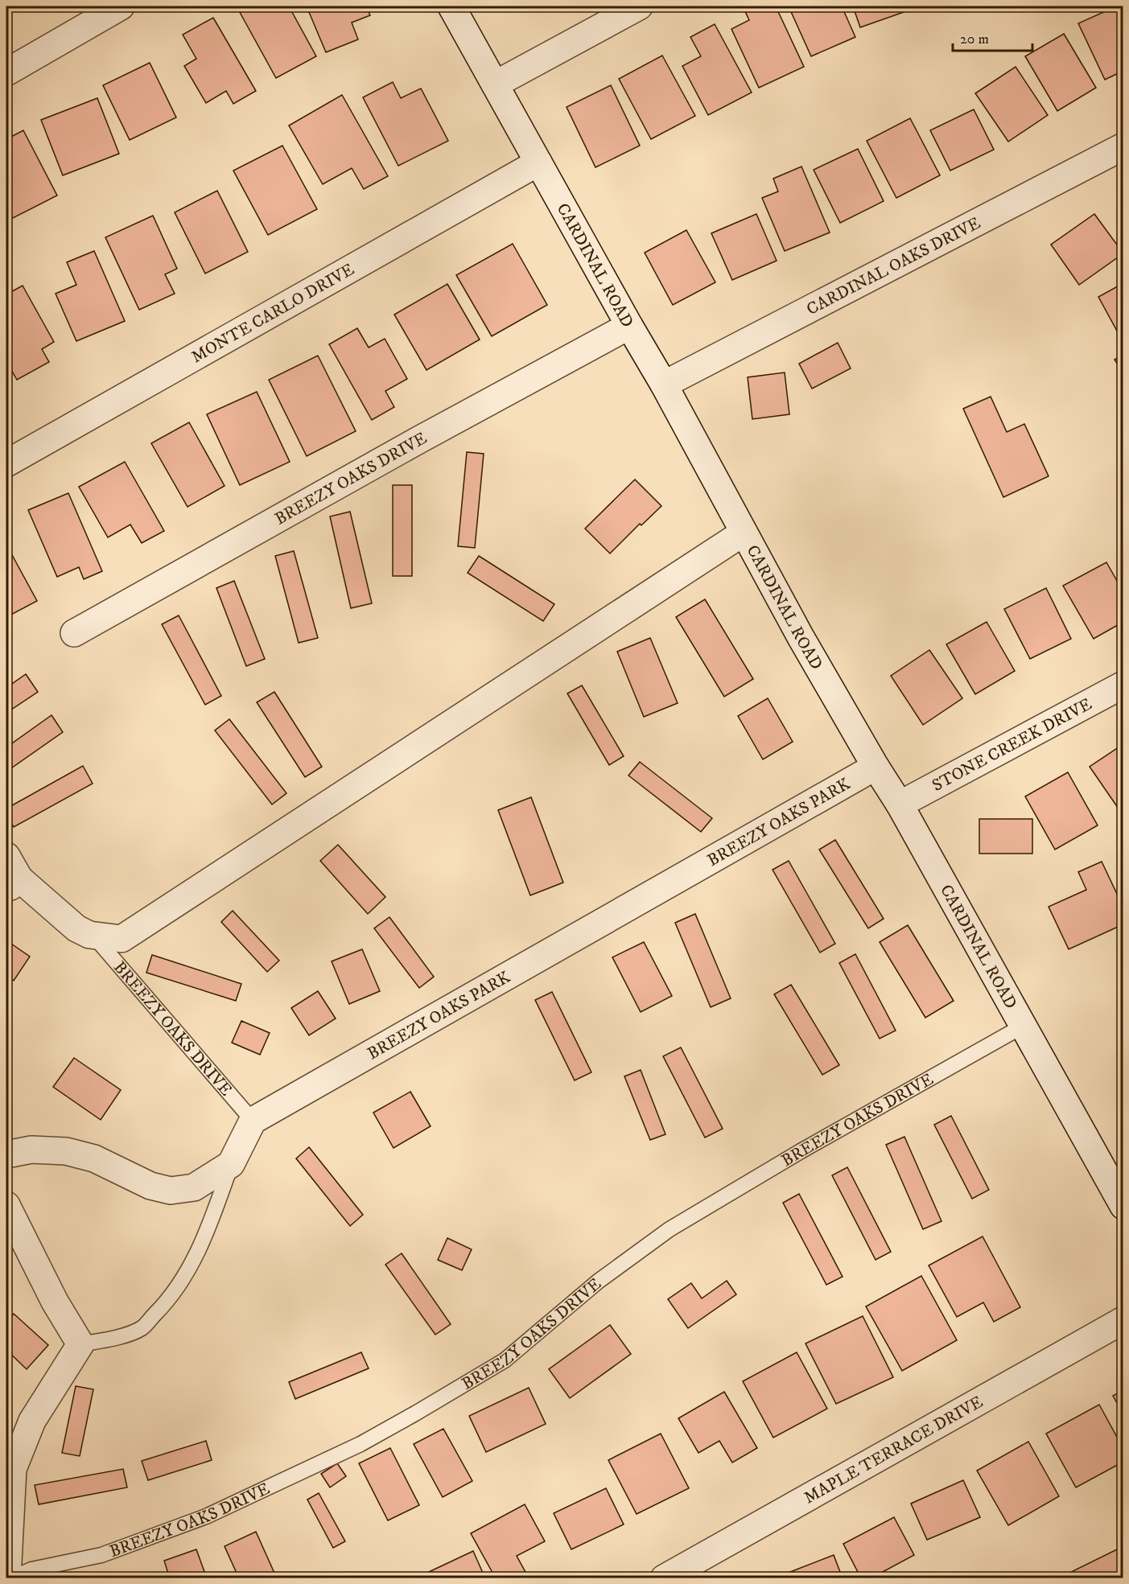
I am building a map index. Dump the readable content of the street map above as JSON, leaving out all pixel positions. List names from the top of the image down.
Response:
{
  "streets": {
    "street": [
      "CARDINAL ROAD",
      "CARDINAL OAKS DRIVE",
      "MONTE CARLO DRIVE",
      "BREEZY OAKS DRIVE",
      "STONE CREEK DRIVE",
      "BREEZY OAKS PARK",
      "MAPLE TERRACE DRIVE"
    ]
  },
  "crossings": [
    ["CARDINAL ROAD", "CARDINAL OAKS DRIVE"],
    ["CARDINAL ROAD", "MONTE CARLO DRIVE"],
    ["CARDINAL ROAD", "BREEZY OAKS DRIVE"],
    ["CARDINAL ROAD", "STONE CREEK DRIVE"],
    ["CARDINAL ROAD", "BREEZY OAKS PARK"],
    ["BREEZY OAKS DRIVE", "BREEZY OAKS PARK"]
  ],
  "scale_bar": "20 m"
}
